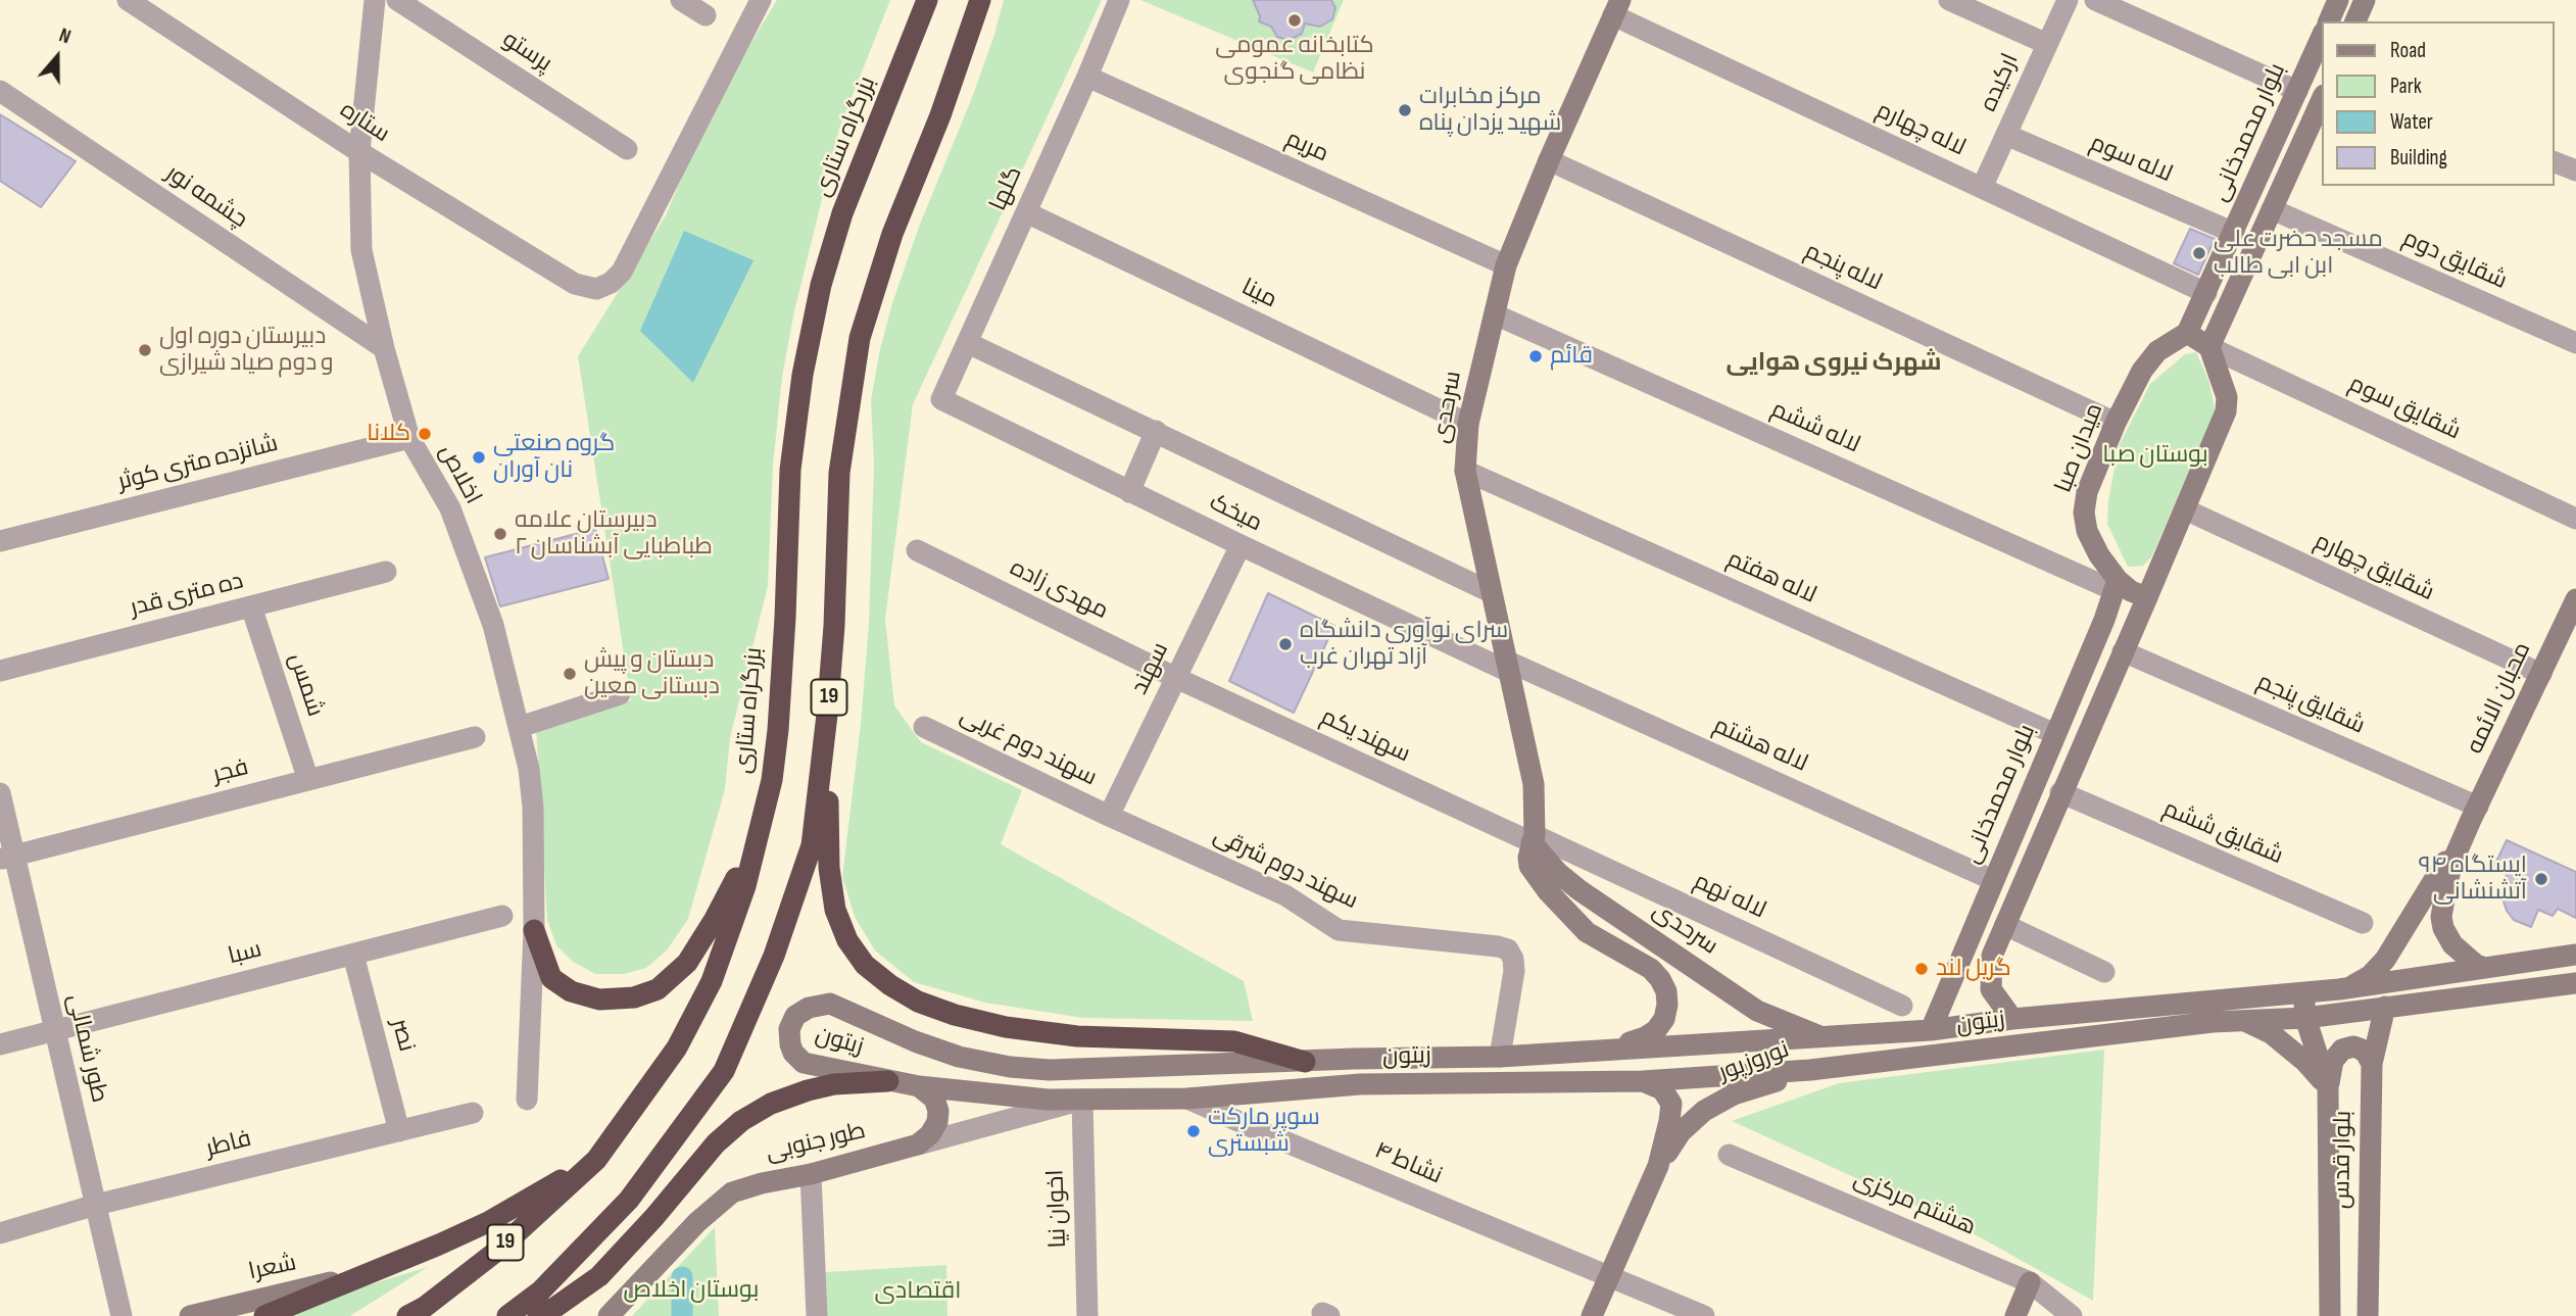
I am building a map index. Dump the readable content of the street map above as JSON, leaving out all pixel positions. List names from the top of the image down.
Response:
{
  "streets": {
    "highway": ["بزرگراه ستاری", "19"],
    "street": [
      "پرستو",
      "ارکیده",
      "ستاره",
      "لاله چهارم",
      "بلوار محمدخانی",
      "مریم",
      "لاله سوم",
      "گلها",
      "چشمه نور",
      "شقایق دوم",
      "لاله پنجم",
      "مینا",
      "سرحدی",
      "شقایق سوم",
      "لاله ششم",
      "میدان صبا",
      "شانزده متری کوثر",
      "اخلاص",
      "میخک",
      "شقایق چهارم",
      "لاله هفتم",
      "مهدی زاده",
      "ده متری قدر",
      "سهند",
      "شمس",
      "محبان الائمه",
      "شقایق پنجم",
      "سهند يكم",
      "لاله هشتم",
      "سهند دوم غربی",
      "فجر",
      "شقایق ششم",
      "سهند دوم شرقی",
      "لاله نهم",
      "سبا",
      "زیتون",
      "نصر",
      "طور شمالی",
      "نوروزپور",
      "طور جنوبی",
      "فاطر",
      "بلوار قدس",
      "نشاط ۴",
      "هشتم مرکزی",
      "اخوان نیا",
      "شعرا"
    ]
  },
  "crossings": [
    ["ارکیده", "لاله چهارم"],
    ["ارکیده", "لاله سوم"],
    ["ستاره", "اخلاص"],
    ["لاله چهارم", "بلوار محمدخانی"],
    ["لاله چهارم", "سرحدی"],
    ["بلوار محمدخانی", "لاله سوم"],
    ["بلوار محمدخانی", "لاله ششم"],
    ["بلوار محمدخانی", "میدان صبا"],
    ["بلوار محمدخانی", "لاله هفتم"],
    ["بلوار محمدخانی", "لاله هشتم"],
    ["بلوار محمدخانی", "زیتون"],
    ["مریم", "گلها"],
    ["مریم", "سرحدی"],
    ["گلها", "مینا"],
    ["گلها", "میخک"],
    ["چشمه نور", "اخلاص"],
    ["لاله پنجم", "سرحدی"],
    ["لاله پنجم", "میدان صبا"],
    ["مینا", "سرحدی"],
    ["سرحدی", "لاله ششم"],
    ["سرحدی", "میخک"],
    ["سرحدی", "لاله هفتم"],
    ["سرحدی", "سهند يكم"],
    ["سرحدی", "لاله هشتم"],
    ["سرحدی", "لاله نهم"],
    ["سرحدی", "زیتون"],
    ["لاله ششم", "میدان صبا"],
    ["شانزده متری کوثر", "اخلاص"],
    ["میخک", "سهند"],
    ["میخک", "لاله هشتم"],
    ["شقایق چهارم", "محبان الائمه"],
    ["مهدی زاده", "سهند"],
    ["مهدی زاده", "سهند يكم"],
    ["ده متری قدر", "شمس"],
    ["سهند", "سهند يكم"],
    ["سهند", "سهند دوم غربی"],
    ["سهند", "سهند دوم شرقی"],
    ["شمس", "فجر"],
    ["محبان الائمه", "شقایق پنجم"],
    ["سهند يكم", "لاله نهم"],
    ["سهند دوم غربی", "سهند دوم شرقی"],
    ["فجر", "طور شمالی"],
    ["سهند دوم شرقی", "زیتون"],
    ["سبا", "نصر"],
    ["سبا", "طور شمالی"],
    ["زیتون", "نوروزپور"],
    ["زیتون", "طور جنوبی"],
    ["زیتون", "بلوار قدس"],
    ["زیتون", "نشاط ۴"],
    ["زیتون", "اخوان نیا"],
    ["نصر", "فاطر"],
    ["طور شمالی", "فاطر"],
    ["نوروزپور", "نشاط ۴"],
    ["طور جنوبی", "اخوان نیا"]
  ],
  "districts": ["شهرک نیروی هوایی"],
  "parks": ["بوستان صبا", "بوستان اخلاص", "اقتصادی"],
  "places": [
    "کتابخانه عمومی نظامی گنجوی",
    "مرکز مخابرات شهید یزدان پناه",
    "مسجد حضرت علی ابن ابی طالب",
    "دبیرستان دوره اول‌ و دوم صیاد شیرازی",
    "قائم",
    "کلانا",
    "گروه صنعتی نان آوران",
    "دبیرستان علامه طباطبایی آبشناسان ۲",
    "سرای نوآوری دانشگاه آزاد تهران غرب",
    "دبستان و پیش دبستانی معین",
    "ایستگاه ۹۴ آتشنشانی",
    "گریل لند",
    "سوپر مارکت شبستری"
  ],
  "legend": [
    "Road",
    "Park",
    "Water",
    "Building"
  ],
  "north": "top"
}
